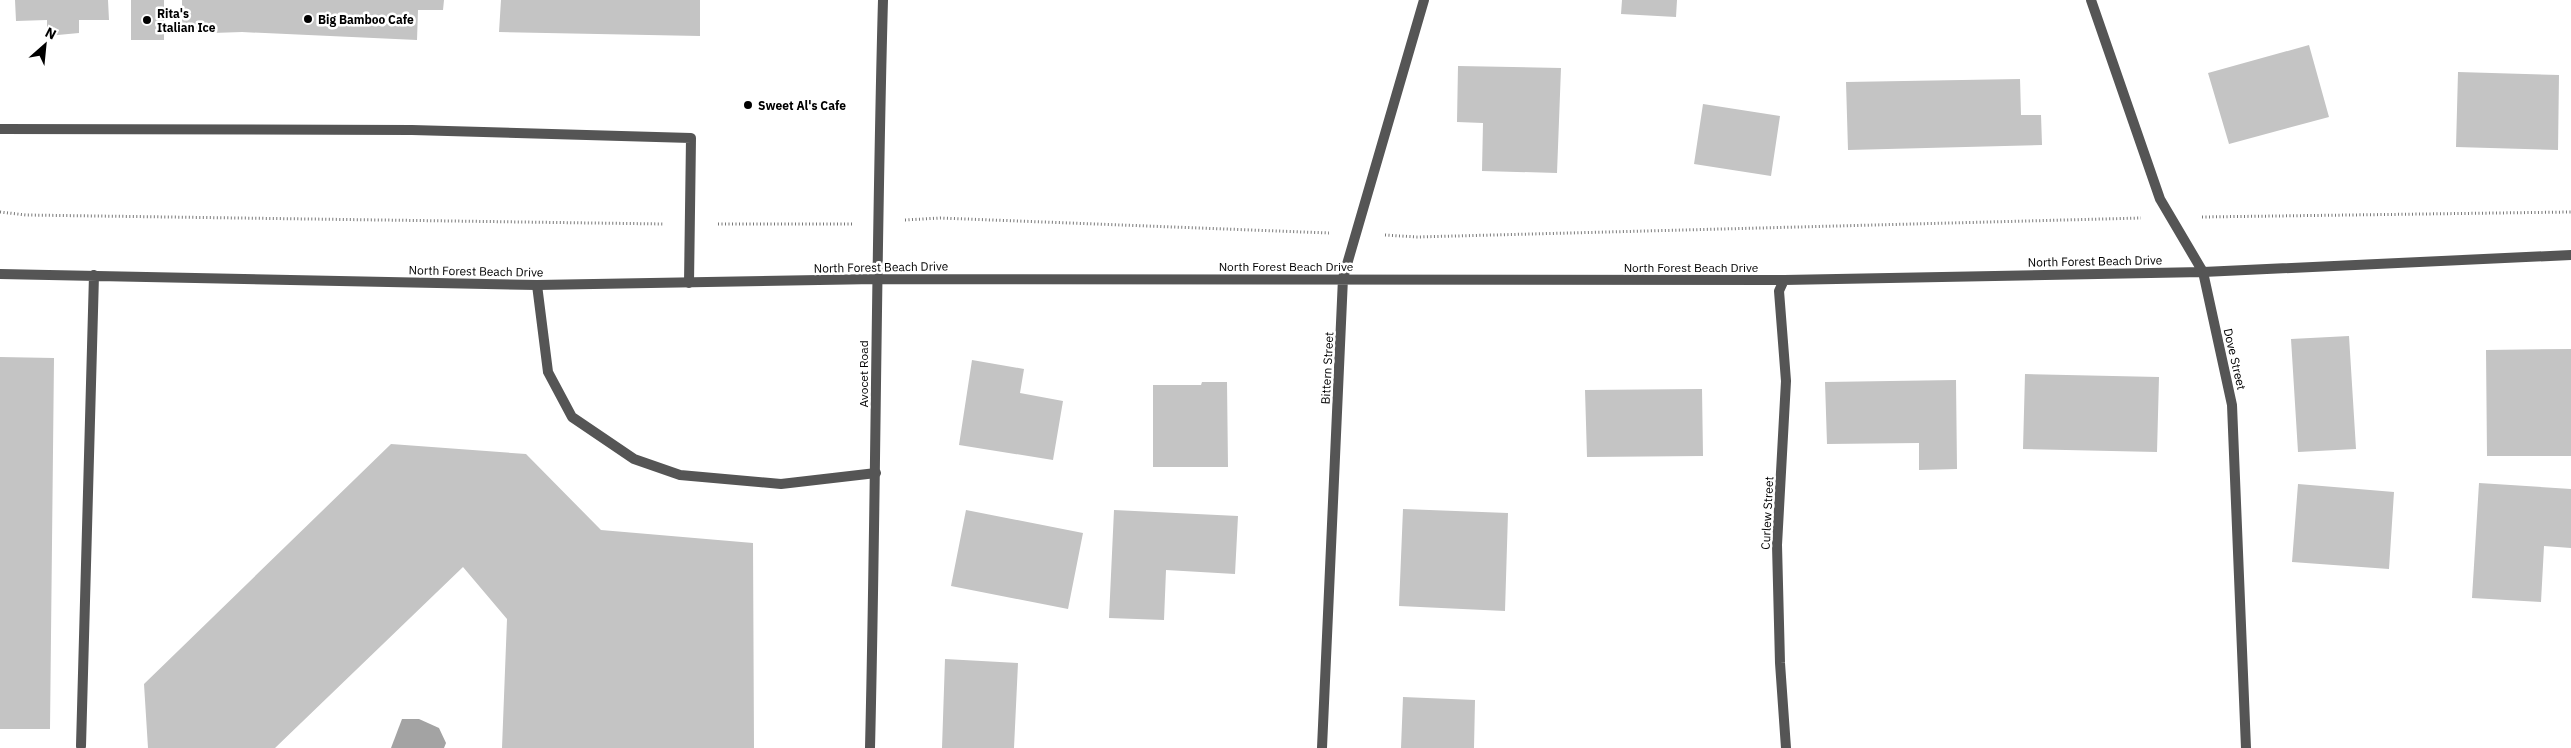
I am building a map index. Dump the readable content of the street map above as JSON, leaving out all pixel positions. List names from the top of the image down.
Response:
{
  "streets": {
    "street": [
      "North Forest Beach Drive",
      "Dove Street",
      "Bittern Street",
      "Avocet Road",
      "Curlew Street"
    ]
  },
  "crossings": [
    ["North Forest Beach Drive", "Dove Street"],
    ["North Forest Beach Drive", "Bittern Street"],
    ["North Forest Beach Drive", "Avocet Road"],
    ["North Forest Beach Drive", "Curlew Street"]
  ],
  "places": ["Big Bamboo Cafe", "Rita's Italian Ice", "Sweet Al's Cafe"],
  "north": "top right"
}
